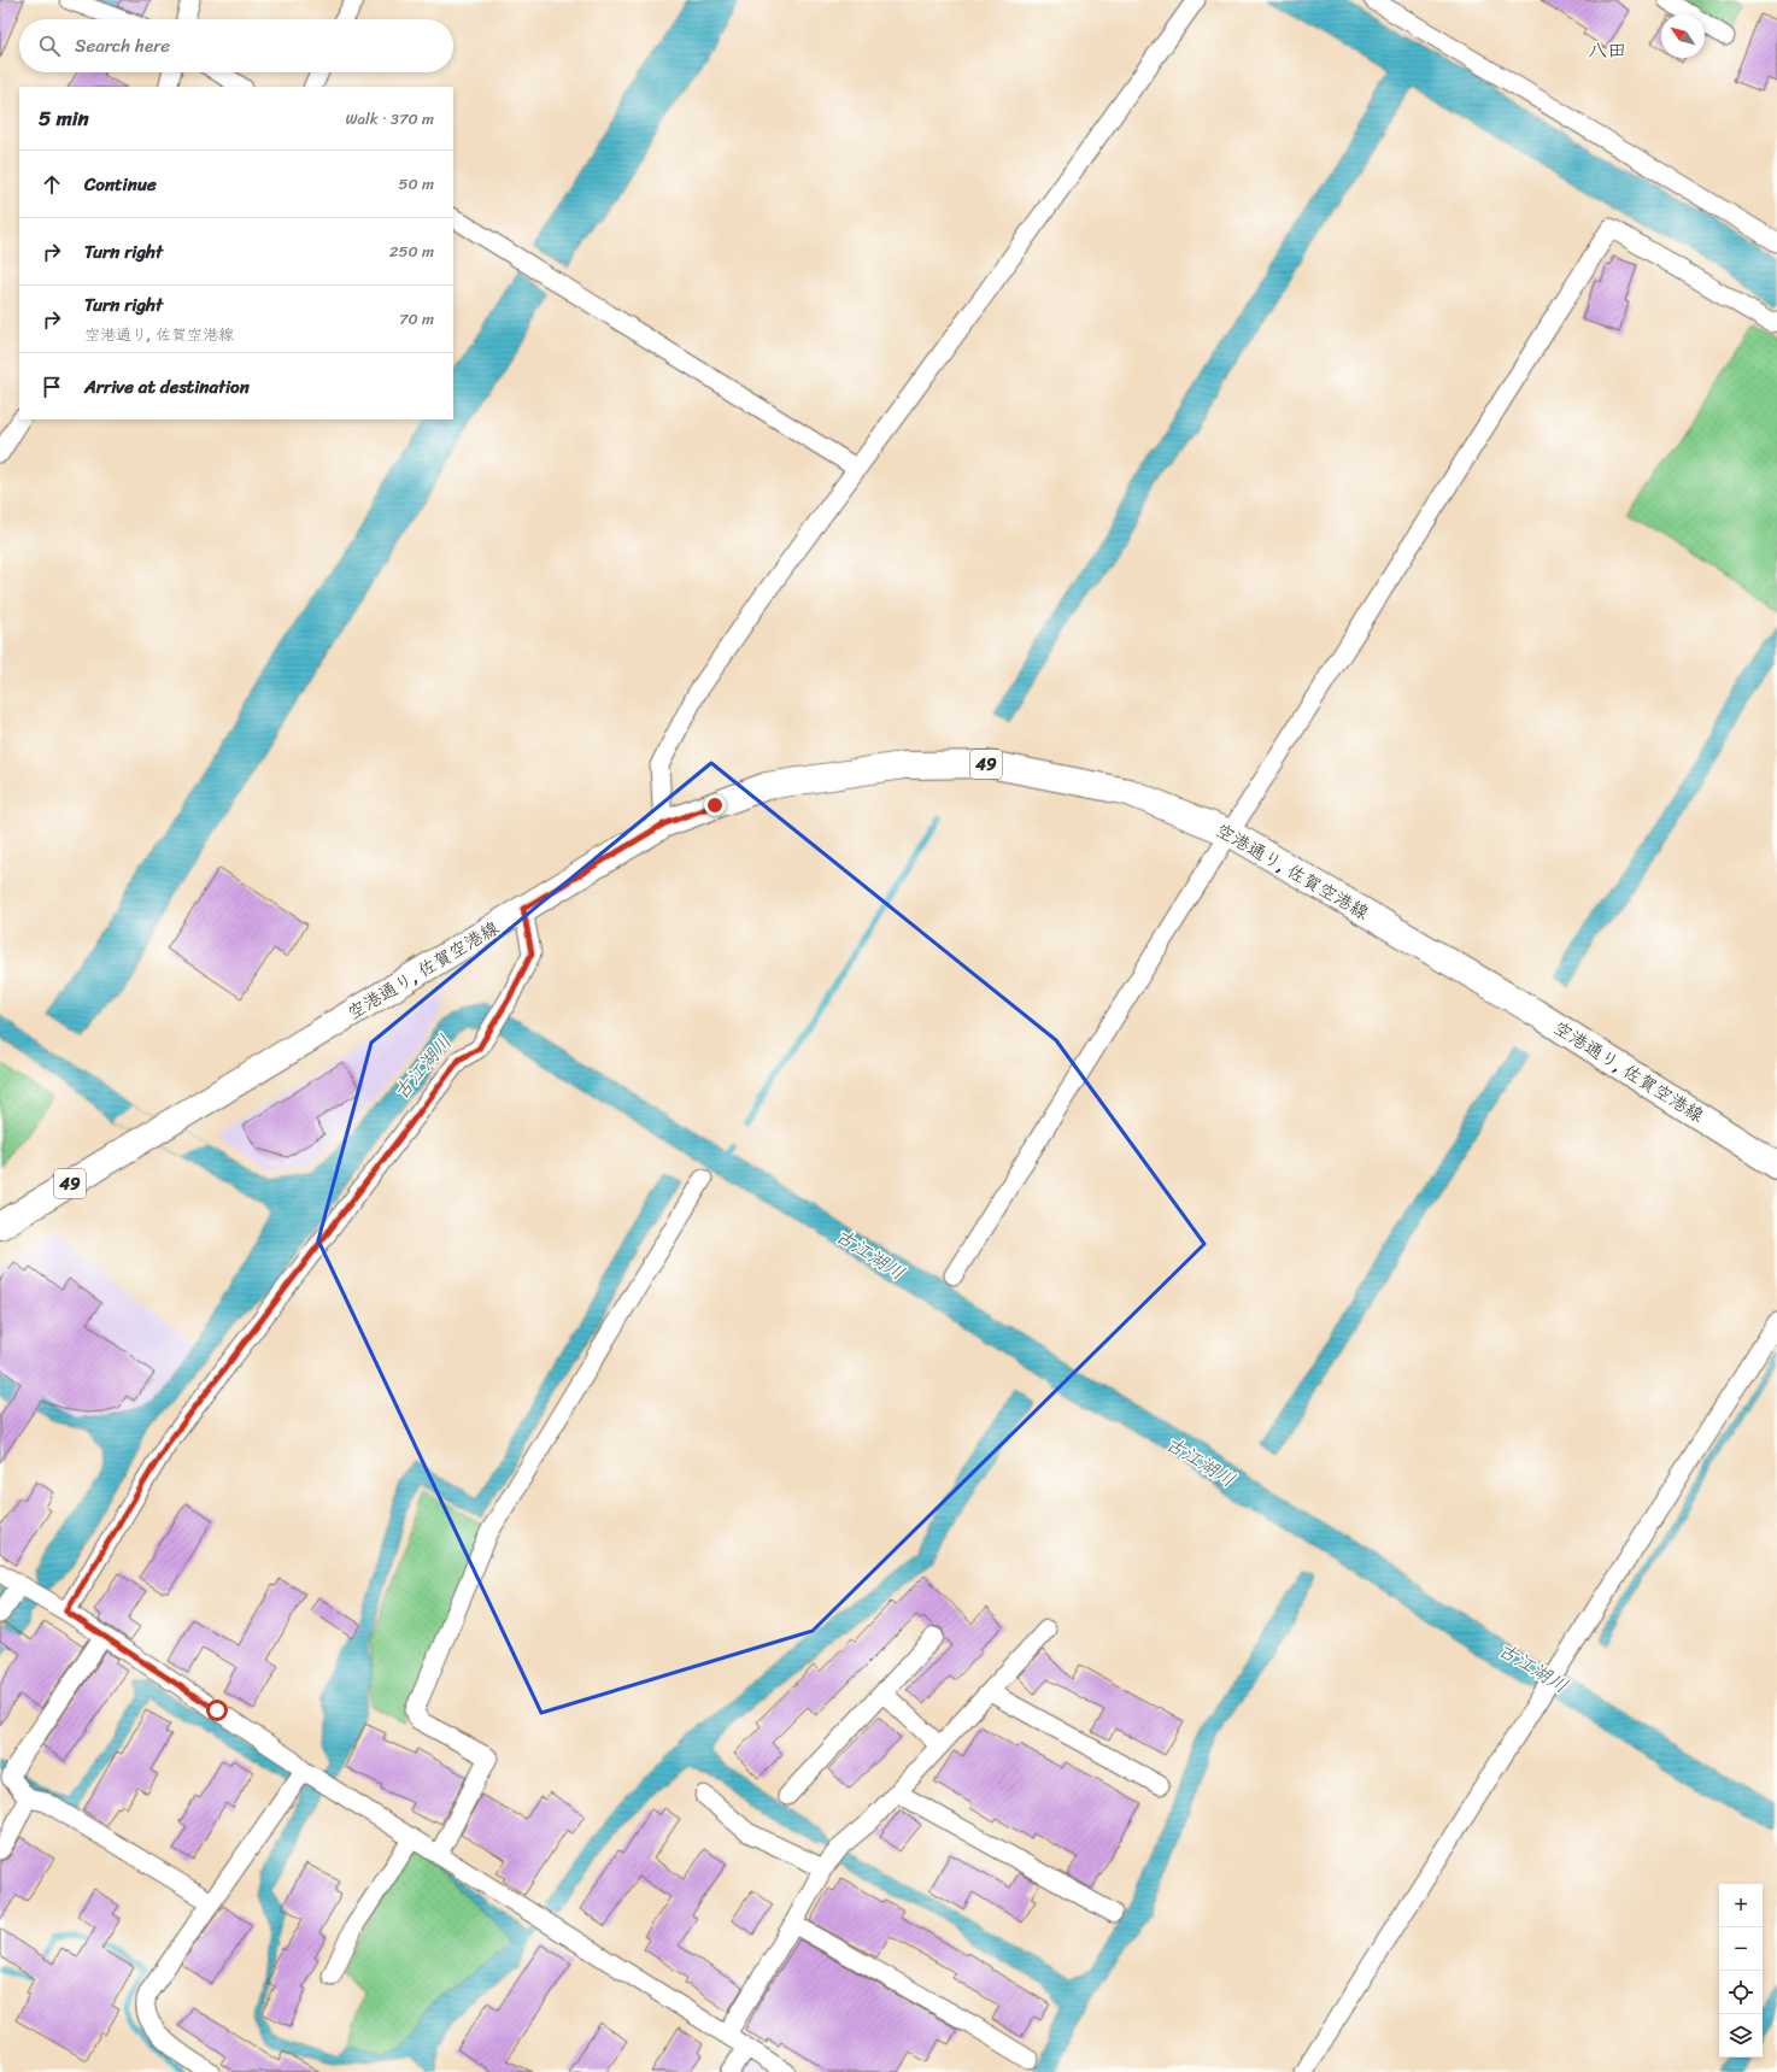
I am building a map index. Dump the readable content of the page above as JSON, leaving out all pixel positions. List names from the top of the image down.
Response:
{
  "streets": {
    "main road": ["49", "空港通り, 佐賀空港線"]
  },
  "districts": ["八田"],
  "water": ["古江湖川"],
  "north": "top left",
  "page": {
    "search": "Search here",
    "heading": ["5 min", "Walk · 370 m"],
    "list": [
      ["Continue", "50 m"],
      ["Turn right", "250 m"],
      ["Turn right", "空港通り, 佐賀空港線", "70 m"],
      "Arrive at destination"
    ],
    "map_buttons": ["+", "−"]
  }
}
